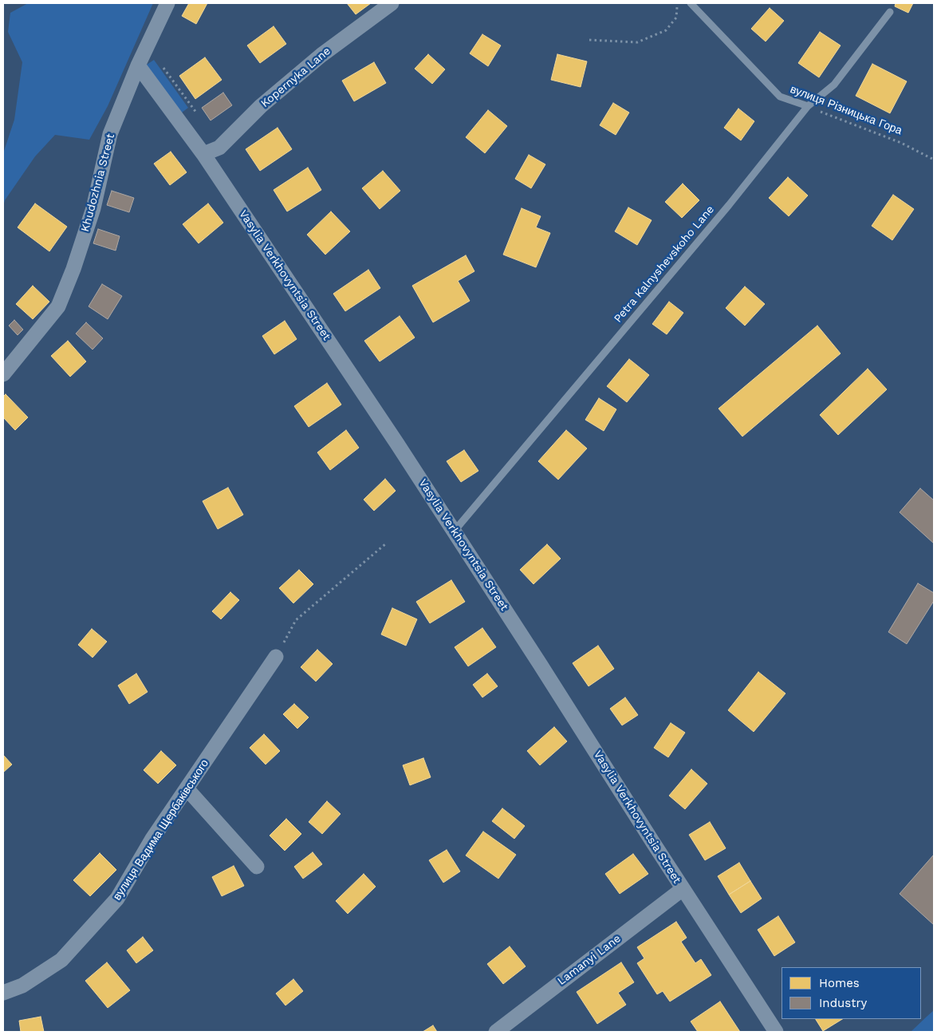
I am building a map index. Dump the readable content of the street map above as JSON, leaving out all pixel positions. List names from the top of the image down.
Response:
{
  "streets": {
    "street": [
      "Kopernyka Lane",
      "Khudozhnia Street",
      "Vasylia Verkhovyntsia Street",
      "вулиця Вадима Щербаківського",
      "Lamanyi Lane"
    ],
    "lane": ["вулиця Різницька Гора", "Petra Kalnyshevskoho Lane"]
  },
  "crossings": [
    ["Kopernyka Lane", "Vasylia Verkhovyntsia Street"],
    ["вулиця Різницька Гора", "Petra Kalnyshevskoho Lane"],
    ["Khudozhnia Street", "Vasylia Verkhovyntsia Street"],
    ["Petra Kalnyshevskoho Lane", "Vasylia Verkhovyntsia Street"],
    ["Vasylia Verkhovyntsia Street", "Lamanyi Lane"]
  ],
  "legend": ["Homes", "Industry"]
}
